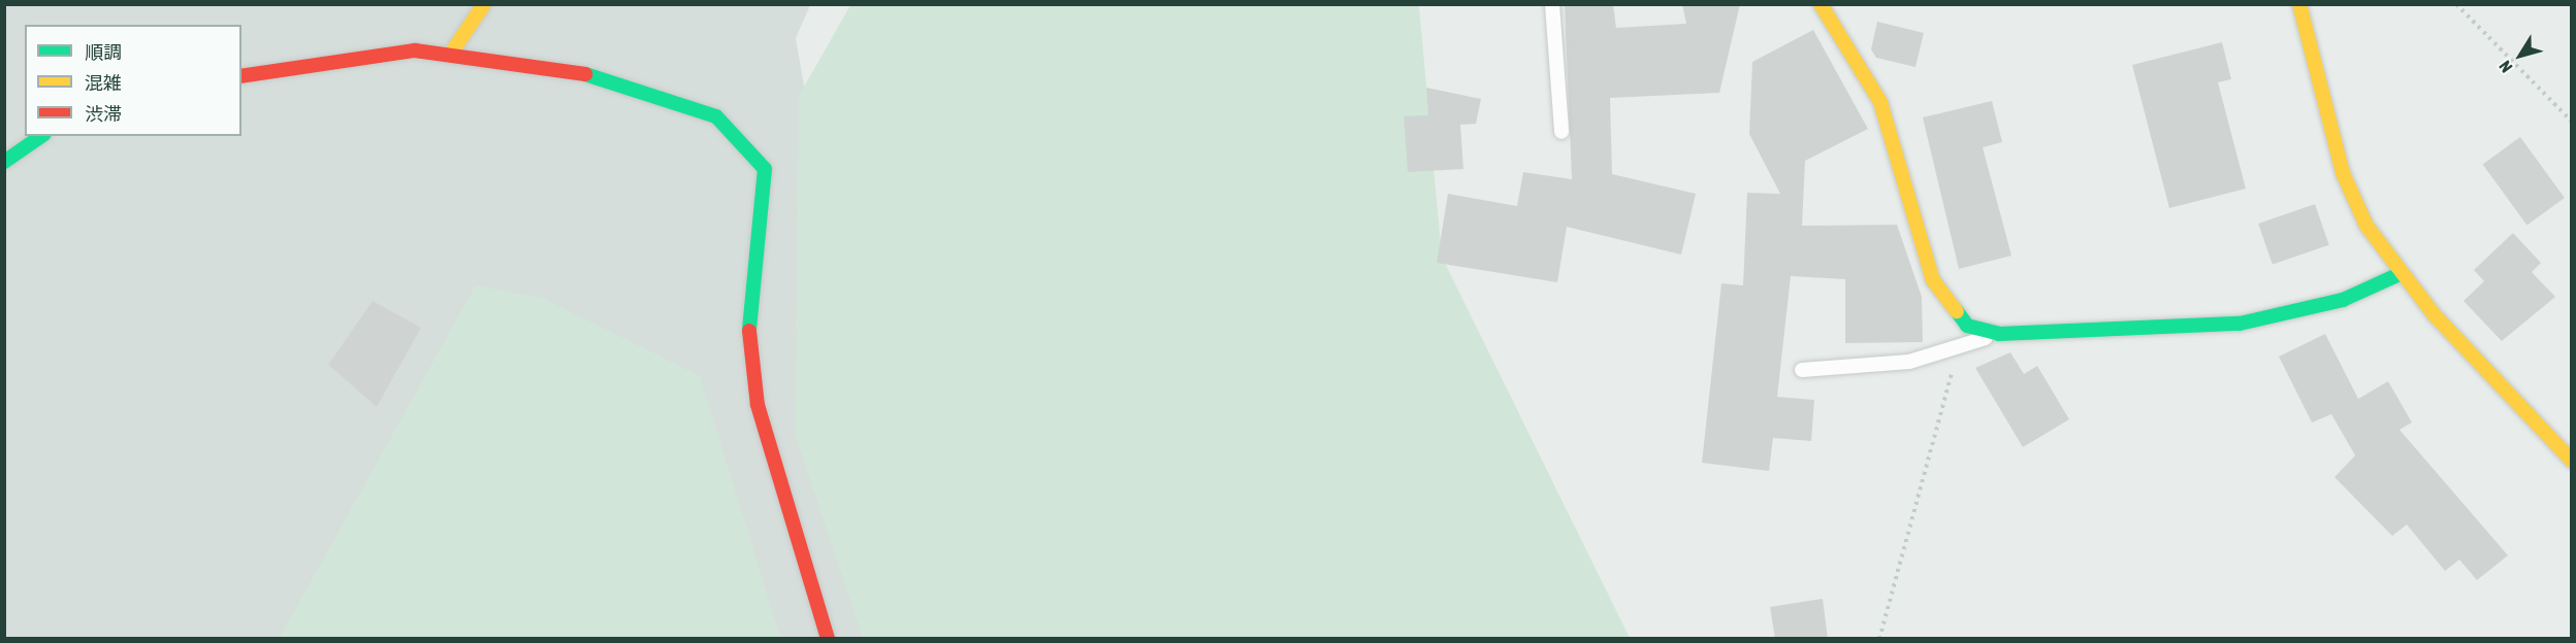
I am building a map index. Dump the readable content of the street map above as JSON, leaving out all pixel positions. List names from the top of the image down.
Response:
{
  "legend": ["順調", "混雑", "渋滞"],
  "north": "bottom left"
}
